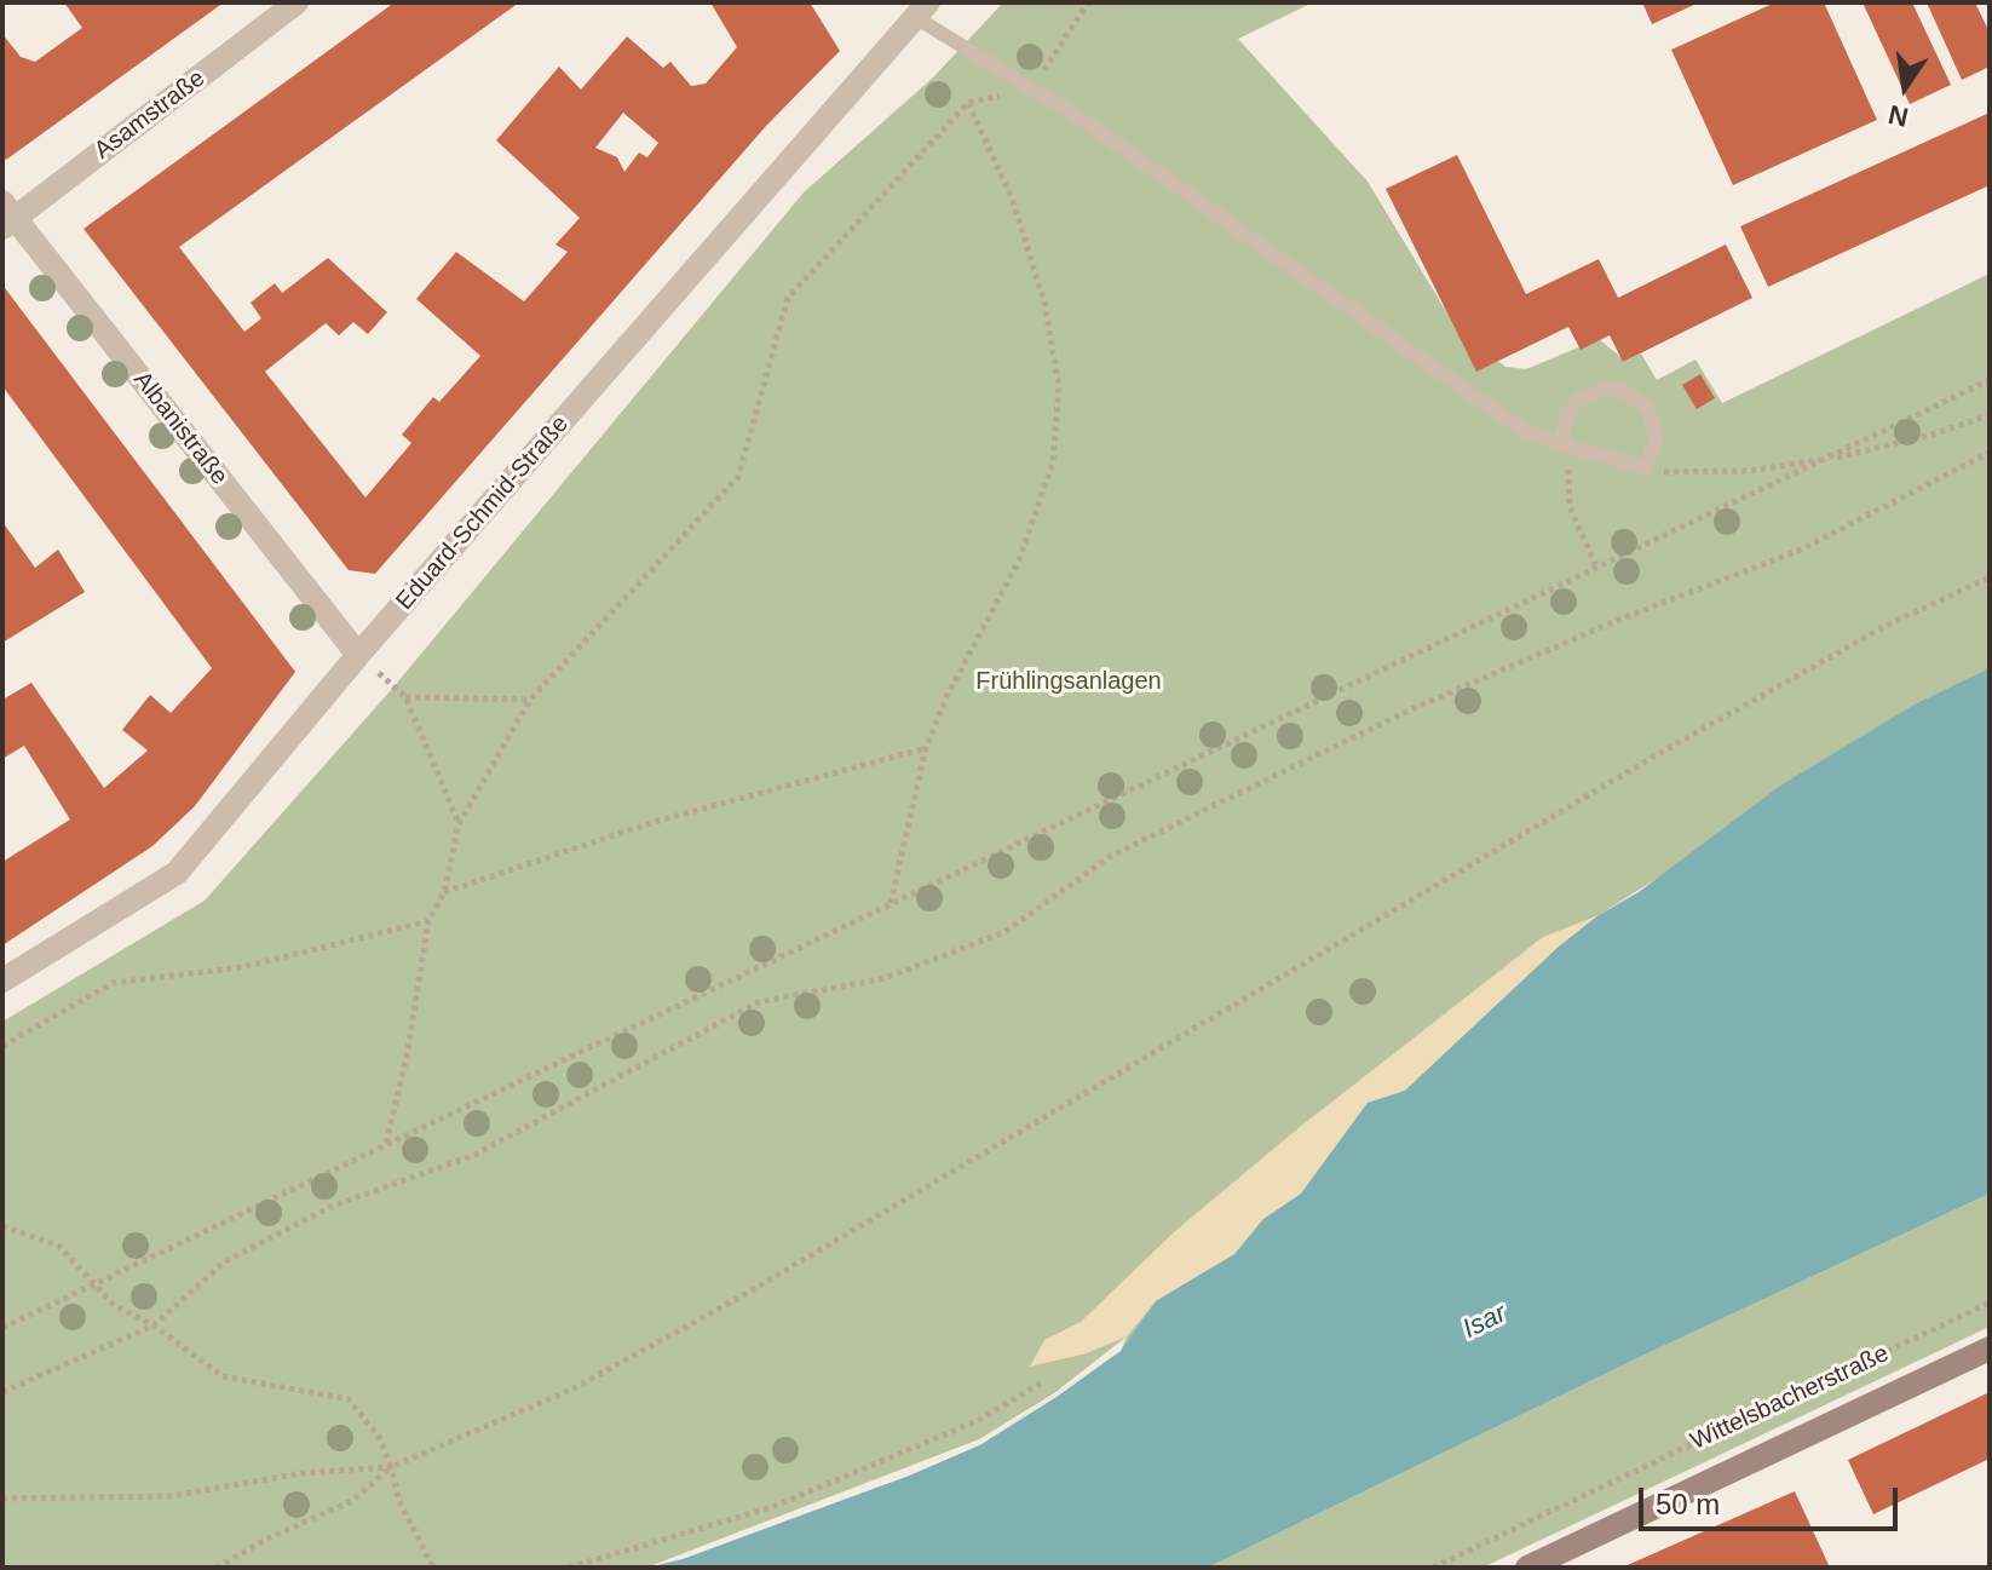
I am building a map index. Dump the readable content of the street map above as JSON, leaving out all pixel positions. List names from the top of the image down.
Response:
{
  "streets": {
    "main road": ["Wittelsbacherstraße"],
    "street": ["Asamstraße", "Albanistraße", "Eduard-Schmid-Straße"]
  },
  "crossings": [
    ["Asamstraße", "Albanistraße"],
    ["Albanistraße", "Eduard-Schmid-Straße"]
  ],
  "water": ["Isar"],
  "parks": ["Frühlingsanlagen"],
  "scale_bar": "50 m",
  "north": "bottom"
}
